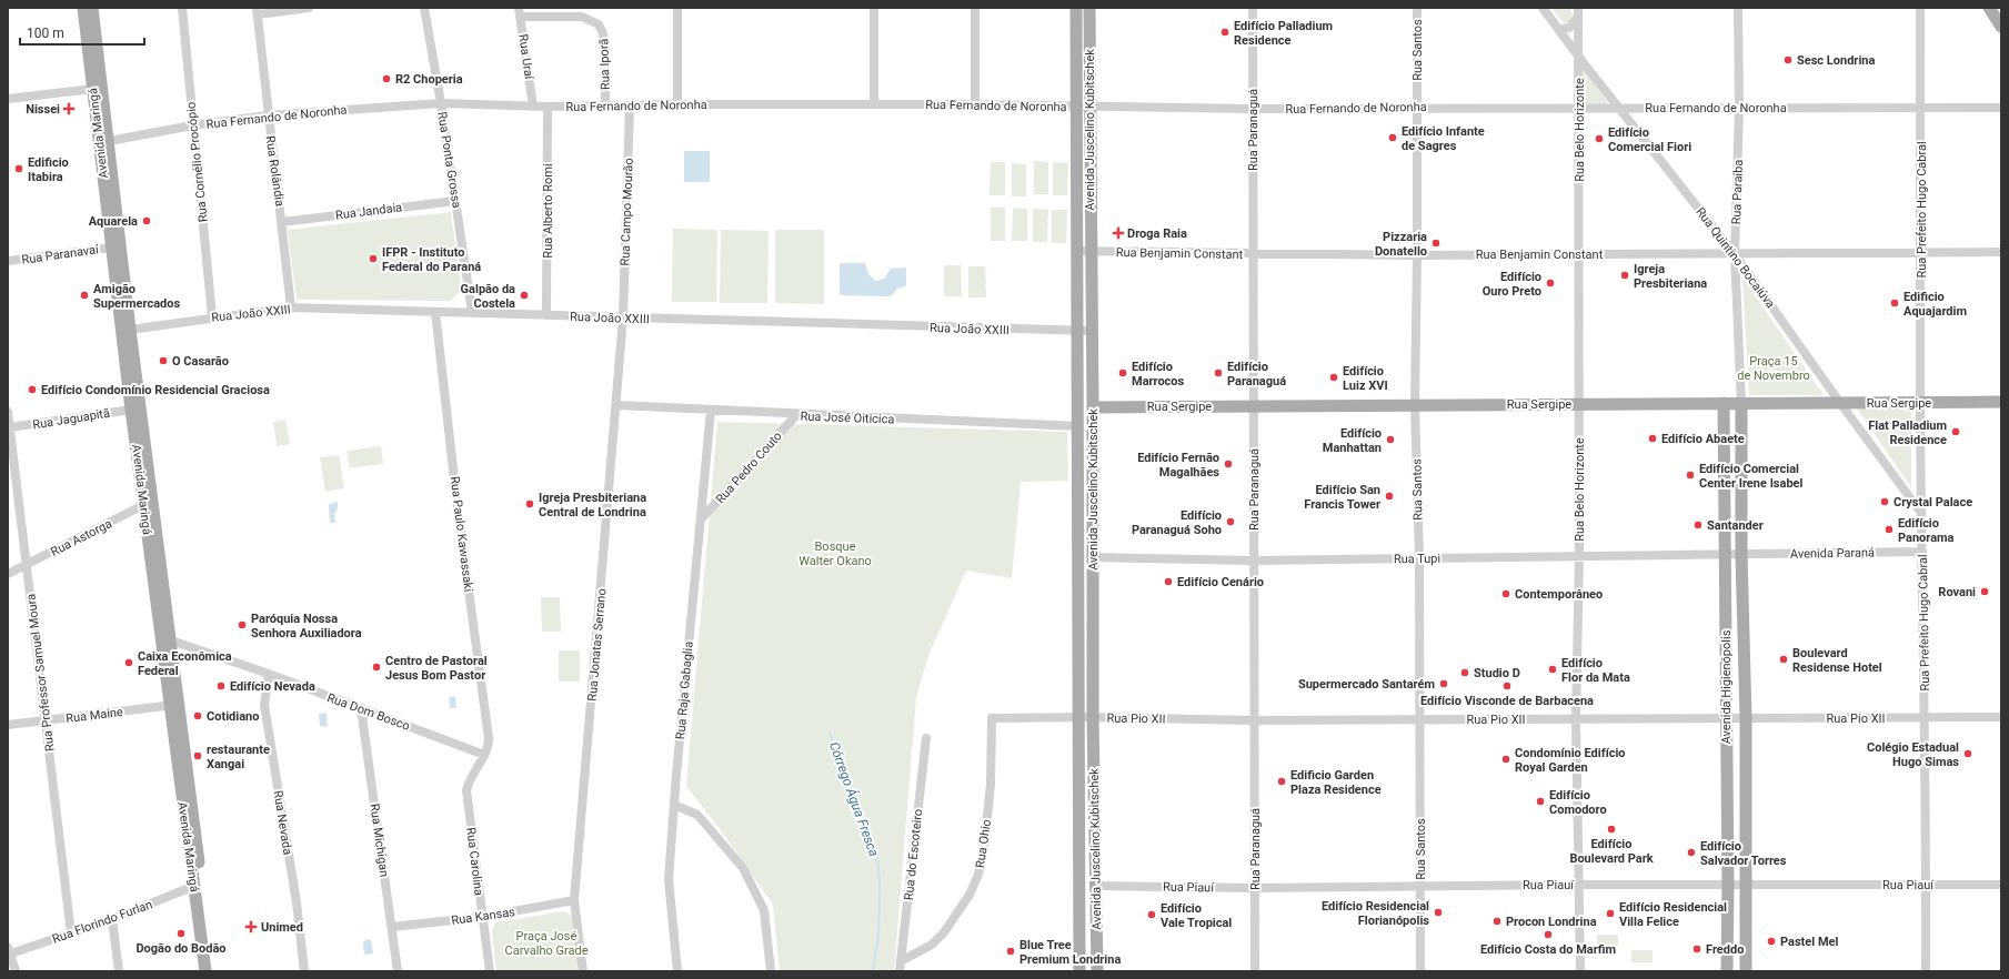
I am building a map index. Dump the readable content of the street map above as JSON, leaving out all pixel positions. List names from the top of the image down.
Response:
{
  "streets": {
    "main road": [
      "Avenida Juscelino Kubitschek",
      "Avenida Maringá",
      "Rua Sergipe",
      "Avenida Higienópolis"
    ],
    "street": [
      "Rua Santos",
      "Rua Uraí",
      "Rua Iporã",
      "Rua Fernando de Noronha",
      "Rua Paranaguá",
      "Rua Belo Horizonte",
      "Rua Ponta Grossa",
      "Rua Cornélio Procópio",
      "Rua Rolândia",
      "Rua Paraíba",
      "Rua Prefeito Hugo Cabral",
      "Rua Jandaia",
      "Rua Alberto Romi",
      "Rua Campo Mourão",
      "Rua Benjamin Constant",
      "Rua Paranavaí",
      "Rua Quintino Bocaiúva",
      "Rua João XXIII",
      "Rua José Oiticica",
      "Rua Jaguapitã",
      "Rua Pedro Couto",
      "Rua Paulo Kawassaki",
      "Rua Astorga",
      "Avenida Paraná",
      "Rua Tupi",
      "Rua Jonatas Serrano",
      "Rua Professor Samuel Moura",
      "Rua Raja Gabaglia",
      "Rua Dom Bosco",
      "Rua Maine",
      "Rua Pio XII",
      "Rua Nevada",
      "Rua Michigan",
      "Rua Ohio",
      "Rua do Escoteiro",
      "Rua Carolina",
      "Rua Piauí",
      "Rua Kansas",
      "Rua Florindo Furlan"
    ]
  },
  "crossings": [
    ["Rua Santos", "Rua Fernando de Noronha"],
    ["Rua Santos", "Rua Benjamin Constant"],
    ["Rua Santos", "Rua Sergipe"],
    ["Rua Santos", "Rua Tupi"],
    ["Rua Santos", "Rua Pio XII"],
    ["Rua Santos", "Rua Piauí"],
    ["Rua Uraí", "Rua Iporã"],
    ["Rua Uraí", "Rua Fernando de Noronha"],
    ["Rua Iporã", "Rua Fernando de Noronha"],
    ["Rua Fernando de Noronha", "Avenida Juscelino Kubitschek"],
    ["Rua Fernando de Noronha", "Rua Paranaguá"],
    ["Rua Fernando de Noronha", "Rua Belo Horizonte"],
    ["Rua Fernando de Noronha", "Avenida Maringá"],
    ["Rua Fernando de Noronha", "Rua Ponta Grossa"],
    ["Rua Fernando de Noronha", "Rua Cornélio Procópio"],
    ["Rua Fernando de Noronha", "Rua Rolândia"],
    ["Rua Fernando de Noronha", "Rua Paraíba"],
    ["Rua Fernando de Noronha", "Rua Prefeito Hugo Cabral"],
    ["Rua Fernando de Noronha", "Rua Alberto Romi"],
    ["Rua Fernando de Noronha", "Rua Campo Mourão"],
    ["Rua Fernando de Noronha", "Rua Quintino Bocaiúva"],
    ["Avenida Juscelino Kubitschek", "Rua Benjamin Constant"],
    ["Avenida Juscelino Kubitschek", "Rua João XXIII"],
    ["Avenida Juscelino Kubitschek", "Rua Sergipe"],
    ["Avenida Juscelino Kubitschek", "Rua José Oiticica"],
    ["Avenida Juscelino Kubitschek", "Rua Tupi"],
    ["Avenida Juscelino Kubitschek", "Rua Pio XII"],
    ["Avenida Juscelino Kubitschek", "Rua Piauí"],
    ["Rua Paranaguá", "Rua Benjamin Constant"],
    ["Rua Paranaguá", "Rua Sergipe"],
    ["Rua Paranaguá", "Rua Tupi"],
    ["Rua Paranaguá", "Rua Pio XII"],
    ["Rua Paranaguá", "Rua Piauí"],
    ["Rua Belo Horizonte", "Rua Benjamin Constant"],
    ["Rua Belo Horizonte", "Rua Quintino Bocaiúva"],
    ["Rua Belo Horizonte", "Rua Sergipe"],
    ["Rua Belo Horizonte", "Rua Tupi"],
    ["Rua Belo Horizonte", "Rua Pio XII"],
    ["Rua Belo Horizonte", "Rua Piauí"],
    ["Avenida Maringá", "Rua Paranavaí"],
    ["Avenida Maringá", "Rua João XXIII"],
    ["Avenida Maringá", "Rua Jaguapitã"],
    ["Avenida Maringá", "Rua Astorga"],
    ["Avenida Maringá", "Rua Dom Bosco"],
    ["Avenida Maringá", "Rua Maine"],
    ["Avenida Maringá", "Rua Florindo Furlan"],
    ["Rua Ponta Grossa", "Rua Jandaia"],
    ["Rua Ponta Grossa", "Rua João XXIII"],
    ["Rua Cornélio Procópio", "Rua João XXIII"],
    ["Rua Rolândia", "Rua Jandaia"],
    ["Rua Rolândia", "Rua João XXIII"],
    ["Rua Paraíba", "Rua Benjamin Constant"],
    ["Rua Paraíba", "Rua Quintino Bocaiúva"],
    ["Rua Paraíba", "Rua Sergipe"],
    ["Rua Paraíba", "Avenida Higienópolis"],
    ["Rua Prefeito Hugo Cabral", "Rua Benjamin Constant"],
    ["Rua Prefeito Hugo Cabral", "Rua Quintino Bocaiúva"],
    ["Rua Prefeito Hugo Cabral", "Rua Sergipe"],
    ["Rua Prefeito Hugo Cabral", "Avenida Paraná"],
    ["Rua Prefeito Hugo Cabral", "Rua Pio XII"],
    ["Rua Prefeito Hugo Cabral", "Rua Piauí"],
    ["Rua Alberto Romi", "Rua João XXIII"],
    ["Rua Campo Mourão", "Rua João XXIII"],
    ["Rua Campo Mourão", "Rua Jonatas Serrano"],
    ["Rua Benjamin Constant", "Rua Quintino Bocaiúva"],
    ["Rua Quintino Bocaiúva", "Rua Sergipe"],
    ["Rua João XXIII", "Rua Paulo Kawassaki"],
    ["Rua João XXIII", "Rua Jonatas Serrano"],
    ["Rua Sergipe", "Rua José Oiticica"],
    ["Rua Sergipe", "Avenida Higienópolis"],
    ["Rua José Oiticica", "Rua Pedro Couto"],
    ["Rua José Oiticica", "Rua Jonatas Serrano"],
    ["Rua José Oiticica", "Rua Raja Gabaglia"],
    ["Rua Jaguapitã", "Rua Professor Samuel Moura"],
    ["Rua Pedro Couto", "Rua Raja Gabaglia"],
    ["Rua Paulo Kawassaki", "Rua Dom Bosco"],
    ["Rua Paulo Kawassaki", "Rua Carolina"],
    ["Rua Astorga", "Rua Professor Samuel Moura"],
    ["Avenida Paraná", "Rua Tupi"],
    ["Avenida Paraná", "Avenida Higienópolis"],
    ["Rua Tupi", "Avenida Higienópolis"],
    ["Rua Jonatas Serrano", "Rua Kansas"],
    ["Rua Professor Samuel Moura", "Rua Maine"],
    ["Rua Professor Samuel Moura", "Rua Florindo Furlan"],
    ["Avenida Higienópolis", "Rua Pio XII"],
    ["Avenida Higienópolis", "Rua Piauí"],
    ["Rua Dom Bosco", "Rua Nevada"],
    ["Rua Dom Bosco", "Rua Michigan"],
    ["Rua Dom Bosco", "Rua Carolina"],
    ["Rua Pio XII", "Rua Ohio"],
    ["Rua Michigan", "Rua Kansas"],
    ["Rua Ohio", "Rua do Escoteiro"],
    ["Rua Carolina", "Rua Kansas"]
  ],
  "water": ["Córrego Água Fresca"],
  "parks": ["Praça 15 de Novembro", "Bosque Walter Okano", "Praça José Carvalho Grade"],
  "places": {
    "other": [
      "Edifício Palladium Residence",
      "Sesc Londrina",
      "R2 Choperia",
      "Edifício Infante de Sagres",
      "Edifício Comercial Fiori",
      "Edificio Itabira",
      "Aquarela",
      "Pizzaria Donatello",
      "IFPR - Instituto Federal do Paraná",
      "Igreja Presbiteriana",
      "Edifício Ouro Preto",
      "Amigão Supermercados",
      "Galpão da Costela",
      "Edificio Aquajardim",
      "O Casarão",
      "Edifício Marrocos",
      "Edifício Paranaguá",
      "Edifício Luiz XVI",
      "Edifício Condomínio Residencial Graciosa",
      "Flat Palladium Residence",
      "Edifício Abaete",
      "Edifício Manhattan",
      "Edifício Fernão Magalhães",
      "Edifício Comercial Center Irene Isabel",
      "Edifício San Francis Tower",
      "Crystal Palace",
      "Igreja Presbiteriana Central de Londrina",
      "Edifício Paranaguá Soho",
      "Santander",
      "Edifício Panorama",
      "Edifício Cenário",
      "Rovani",
      "Contemporâneo",
      "Paróquia Nossa Senhora Auxiliadora",
      "Boulevard Residense Hotel",
      "Caixa Econômica Federal",
      "Centro de Pastoral Jesus Bom Pastor",
      "Edifício Flor da Mata",
      "Studio D",
      "Supermercado Santarém",
      "Edifício Nevada",
      "Edifício Visconde de Barbacena",
      "Cotidiano",
      "Colégio Estadual Hugo Simas",
      "restaurante Xangai",
      "Condomínio Edifício Royal Garden",
      "Edificio Garden Plaza Residence",
      "Edifício Comodoro",
      "Edifício Boulevard Park",
      "Edifício Salvador Torres",
      "Edifício Residencial Florianópolis",
      "Edifício Residencial Villa Felice",
      "Edifício Vale Tropical",
      "Procon Londrina",
      "Dogão do Bodão",
      "Edifício Costa do Marfim",
      "Pastel Mel",
      "Freddo",
      "Blue Tree Premium Londrina"
    ],
    "health": ["Nissei", "Droga Raia", "Unimed"]
  },
  "scale_bar": "100 m"
}
